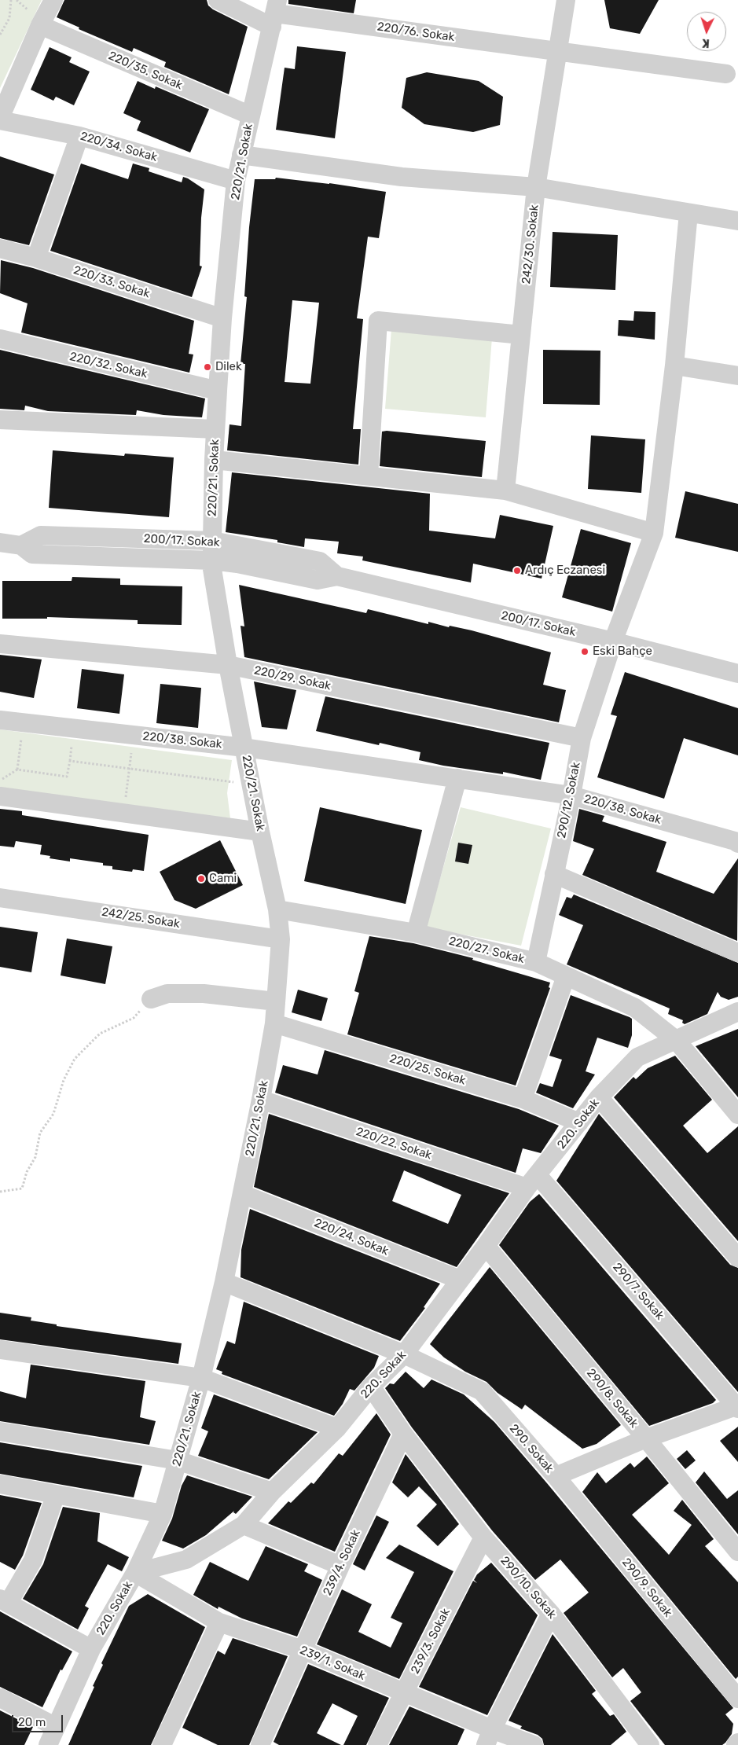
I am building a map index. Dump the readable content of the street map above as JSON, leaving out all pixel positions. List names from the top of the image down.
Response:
{
  "streets": {
    "street": [
      "220/76. Sokak",
      "220/35. Sokak",
      "220/34. Sokak",
      "220/21. Sokak",
      "242/30. Sokak",
      "220/33. Sokak",
      "220/32. Sokak",
      "200/17. Sokak",
      "220/29. Sokak",
      "220/38. Sokak",
      "290/12. Sokak",
      "242/25. Sokak",
      "220/27. Sokak",
      "220/25. Sokak",
      "220. Sokak",
      "220/22. Sokak",
      "220/24. Sokak",
      "290/7. Sokak",
      "290/8. Sokak",
      "290. Sokak",
      "239/4. Sokak",
      "290/10. Sokak",
      "290/9. Sokak",
      "239/3. Sokak",
      "239/1. Sokak"
    ]
  },
  "crossings": [
    ["220/76. Sokak", "220/21. Sokak"],
    ["220/76. Sokak", "242/30. Sokak"],
    ["220/35. Sokak", "220/21. Sokak"],
    ["220/34. Sokak", "220/21. Sokak"],
    ["220/21. Sokak", "220/33. Sokak"],
    ["220/21. Sokak", "220/32. Sokak"],
    ["220/21. Sokak", "200/17. Sokak"],
    ["220/21. Sokak", "220/29. Sokak"],
    ["220/21. Sokak", "220/38. Sokak"],
    ["220/21. Sokak", "242/25. Sokak"],
    ["220/21. Sokak", "220/27. Sokak"],
    ["220/21. Sokak", "220/25. Sokak"],
    ["220/21. Sokak", "220. Sokak"],
    ["220/21. Sokak", "220/22. Sokak"],
    ["220/21. Sokak", "220/24. Sokak"],
    ["220/21. Sokak", "290. Sokak"],
    ["220/21. Sokak", "239/1. Sokak"],
    ["200/17. Sokak", "290/12. Sokak"],
    ["220/29. Sokak", "290/12. Sokak"],
    ["220/38. Sokak", "290/12. Sokak"],
    ["290/12. Sokak", "220/27. Sokak"],
    ["220/27. Sokak", "220. Sokak"],
    ["220/25. Sokak", "220. Sokak"],
    ["220. Sokak", "220/22. Sokak"],
    ["220. Sokak", "220/24. Sokak"],
    ["220. Sokak", "290/7. Sokak"],
    ["220. Sokak", "290/8. Sokak"],
    ["220. Sokak", "290. Sokak"],
    ["220. Sokak", "239/1. Sokak"],
    ["220/22. Sokak", "290/7. Sokak"],
    ["290/7. Sokak", "290. Sokak"],
    ["290/8. Sokak", "290. Sokak"],
    ["290. Sokak", "290/9. Sokak"],
    ["239/4. Sokak", "290/10. Sokak"],
    ["239/4. Sokak", "239/1. Sokak"],
    ["290/10. Sokak", "239/3. Sokak"],
    ["239/3. Sokak", "239/1. Sokak"]
  ],
  "places": [
    "Dilek",
    "Ardıç Eczanesi",
    "Eski Bahçe",
    "Cami"
  ],
  "scale_bar": "20 m",
  "north": "bottom"
}
